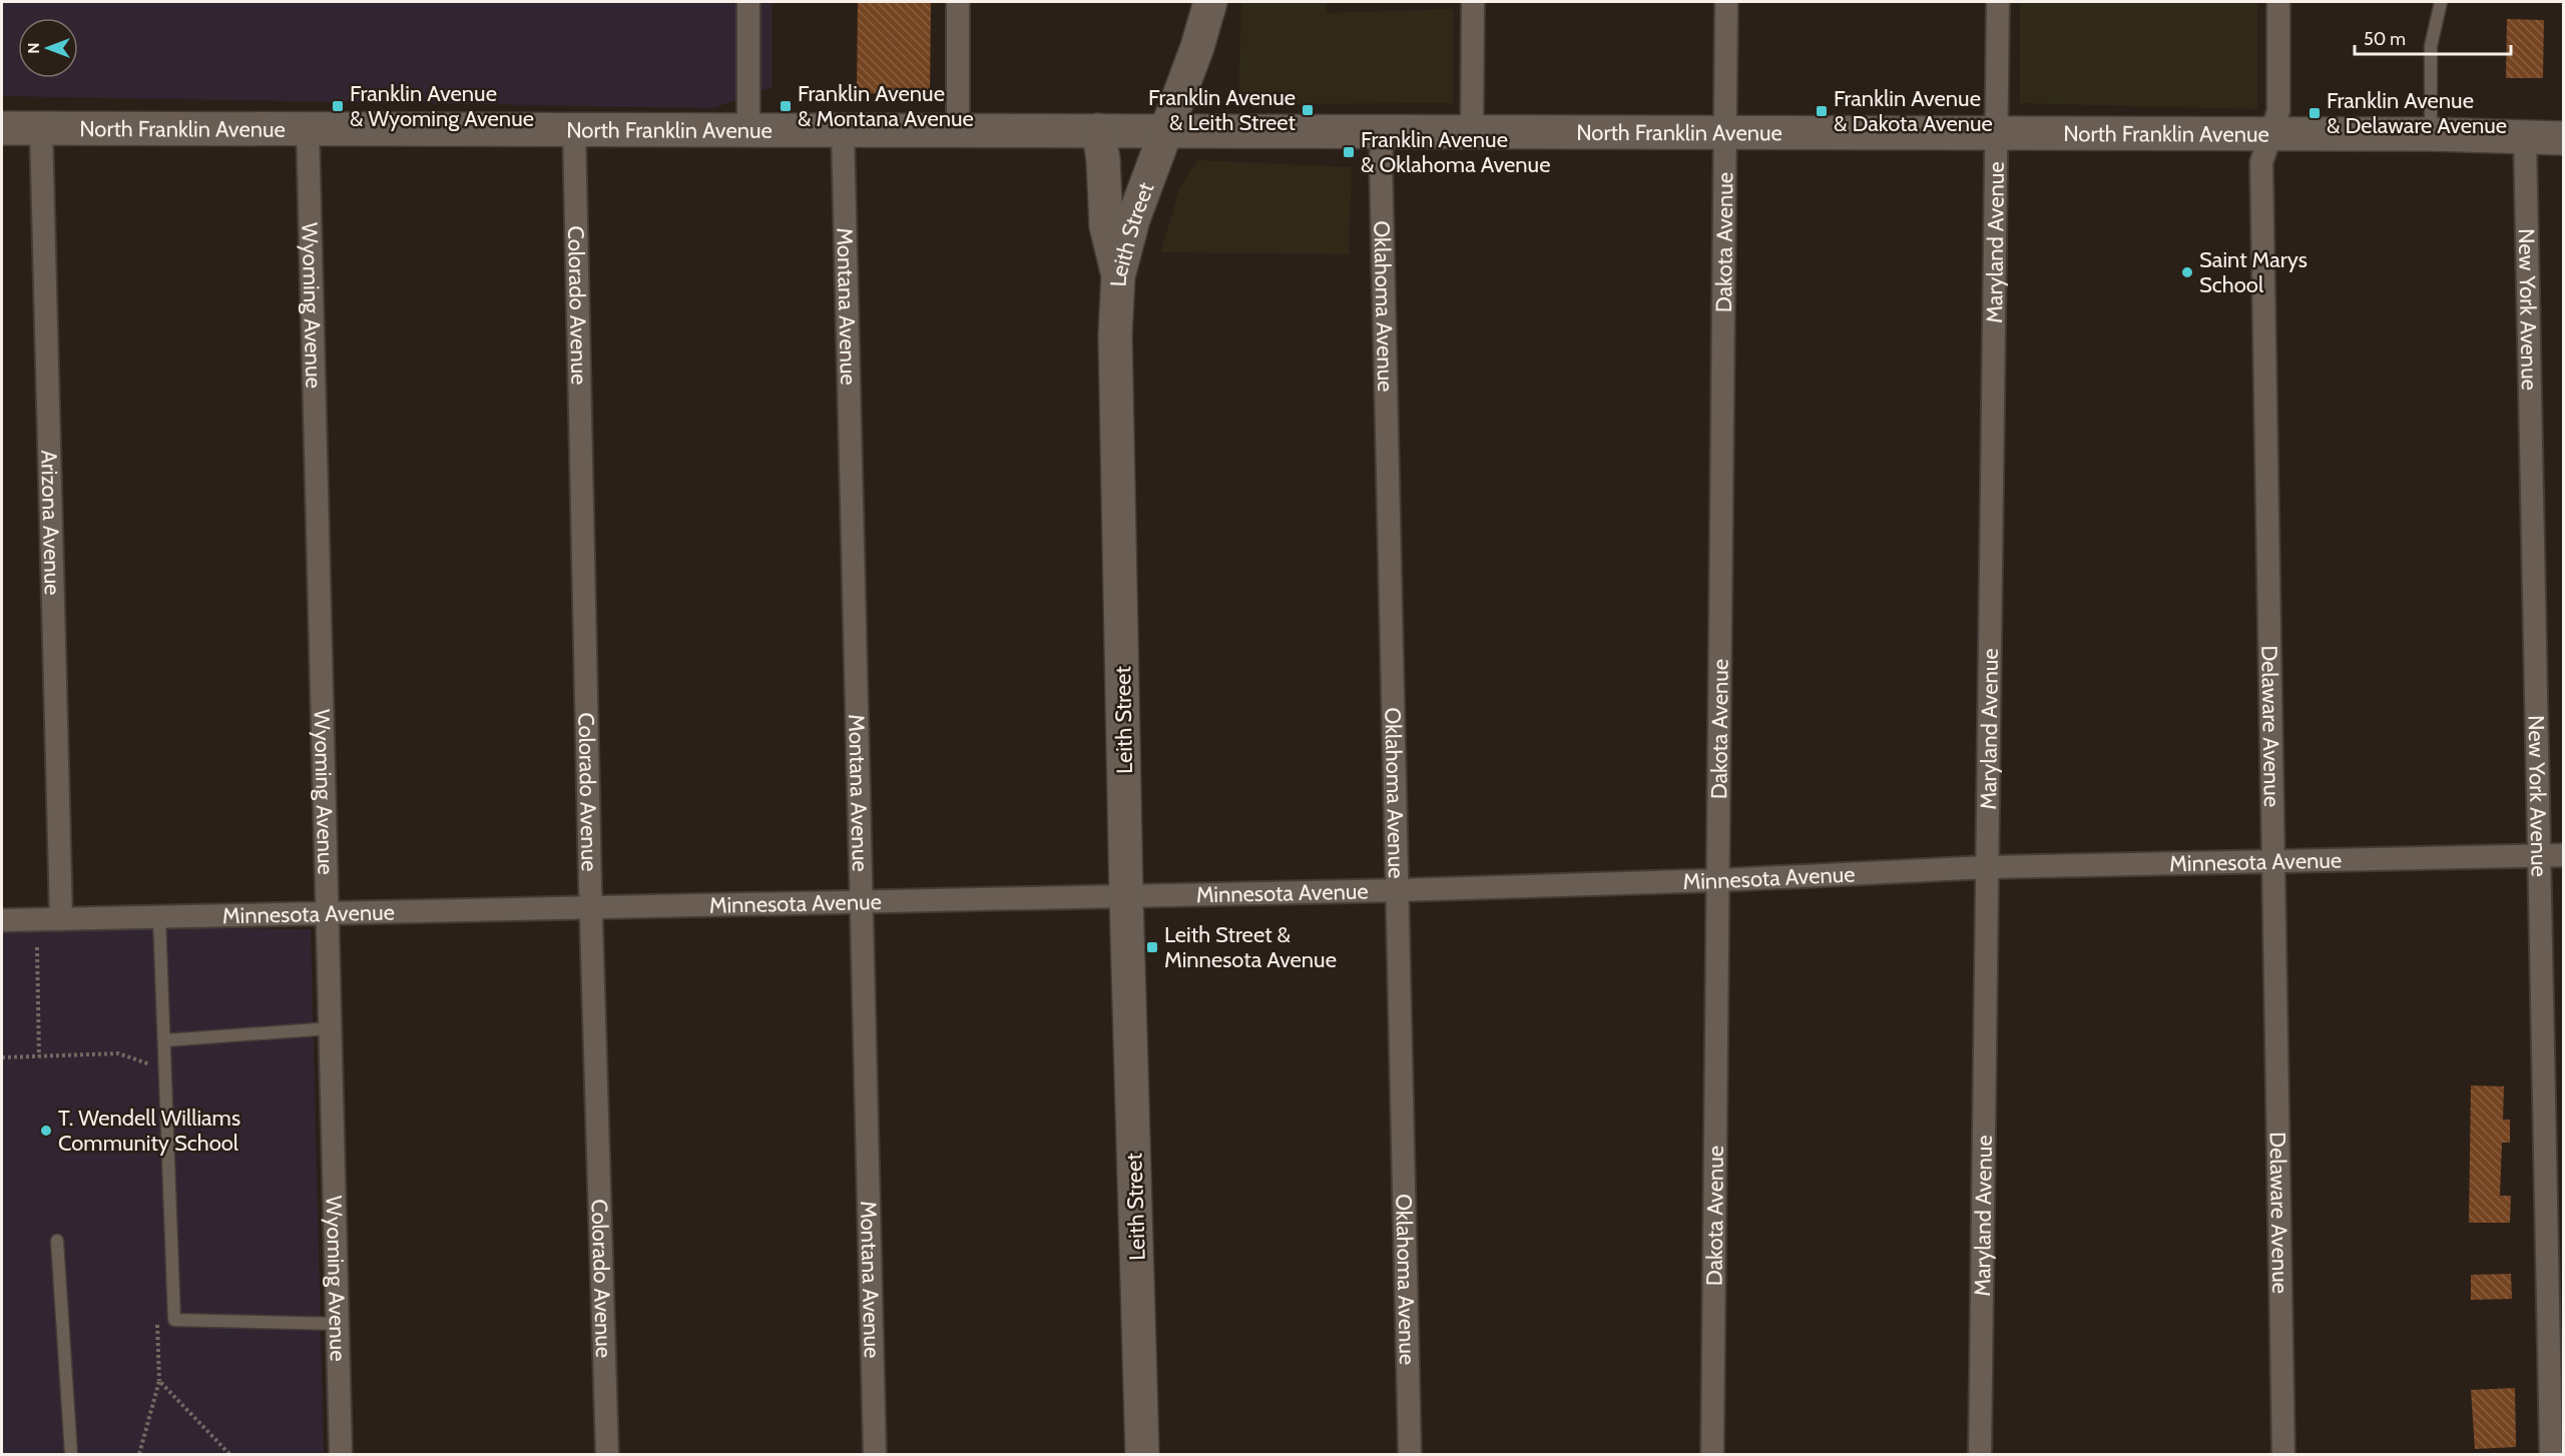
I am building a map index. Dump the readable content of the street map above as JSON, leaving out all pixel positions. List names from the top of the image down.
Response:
{
  "streets": {
    "street": [
      "North Franklin Avenue",
      "Leith Street",
      "Dakota Avenue",
      "Maryland Avenue",
      "Wyoming Avenue",
      "Colorado Avenue",
      "Montana Avenue",
      "Oklahoma Avenue",
      "New York Avenue",
      "Arizona Avenue",
      "Delaware Avenue",
      "Minnesota Avenue"
    ]
  },
  "crossings": [
    ["North Franklin Avenue", "Leith Street"],
    ["North Franklin Avenue", "Dakota Avenue"],
    ["North Franklin Avenue", "Maryland Avenue"],
    ["North Franklin Avenue", "Wyoming Avenue"],
    ["North Franklin Avenue", "Colorado Avenue"],
    ["North Franklin Avenue", "Montana Avenue"],
    ["North Franklin Avenue", "Oklahoma Avenue"],
    ["North Franklin Avenue", "New York Avenue"],
    ["North Franklin Avenue", "Arizona Avenue"],
    ["North Franklin Avenue", "Delaware Avenue"],
    ["Leith Street", "Minnesota Avenue"],
    ["Dakota Avenue", "Minnesota Avenue"],
    ["Maryland Avenue", "Minnesota Avenue"],
    ["Wyoming Avenue", "Minnesota Avenue"],
    ["Colorado Avenue", "Minnesota Avenue"],
    ["Montana Avenue", "Minnesota Avenue"],
    ["Oklahoma Avenue", "Minnesota Avenue"],
    ["New York Avenue", "Minnesota Avenue"],
    ["Arizona Avenue", "Minnesota Avenue"],
    ["Delaware Avenue", "Minnesota Avenue"]
  ],
  "places": {
    "transit": [
      "Franklin Avenue & Wyoming Avenue",
      "Franklin Avenue & Montana Avenue",
      "Franklin Avenue & Leith Street",
      "Franklin Avenue & Dakota Avenue",
      "Franklin Avenue & Delaware Avenue",
      "Franklin Avenue & Oklahoma Avenue",
      "Leith Street & Minnesota Avenue"
    ],
    "other": ["Saint Marys School", "T. Wendell Williams Community School"]
  },
  "scale_bar": "50 m",
  "north": "left"
}
